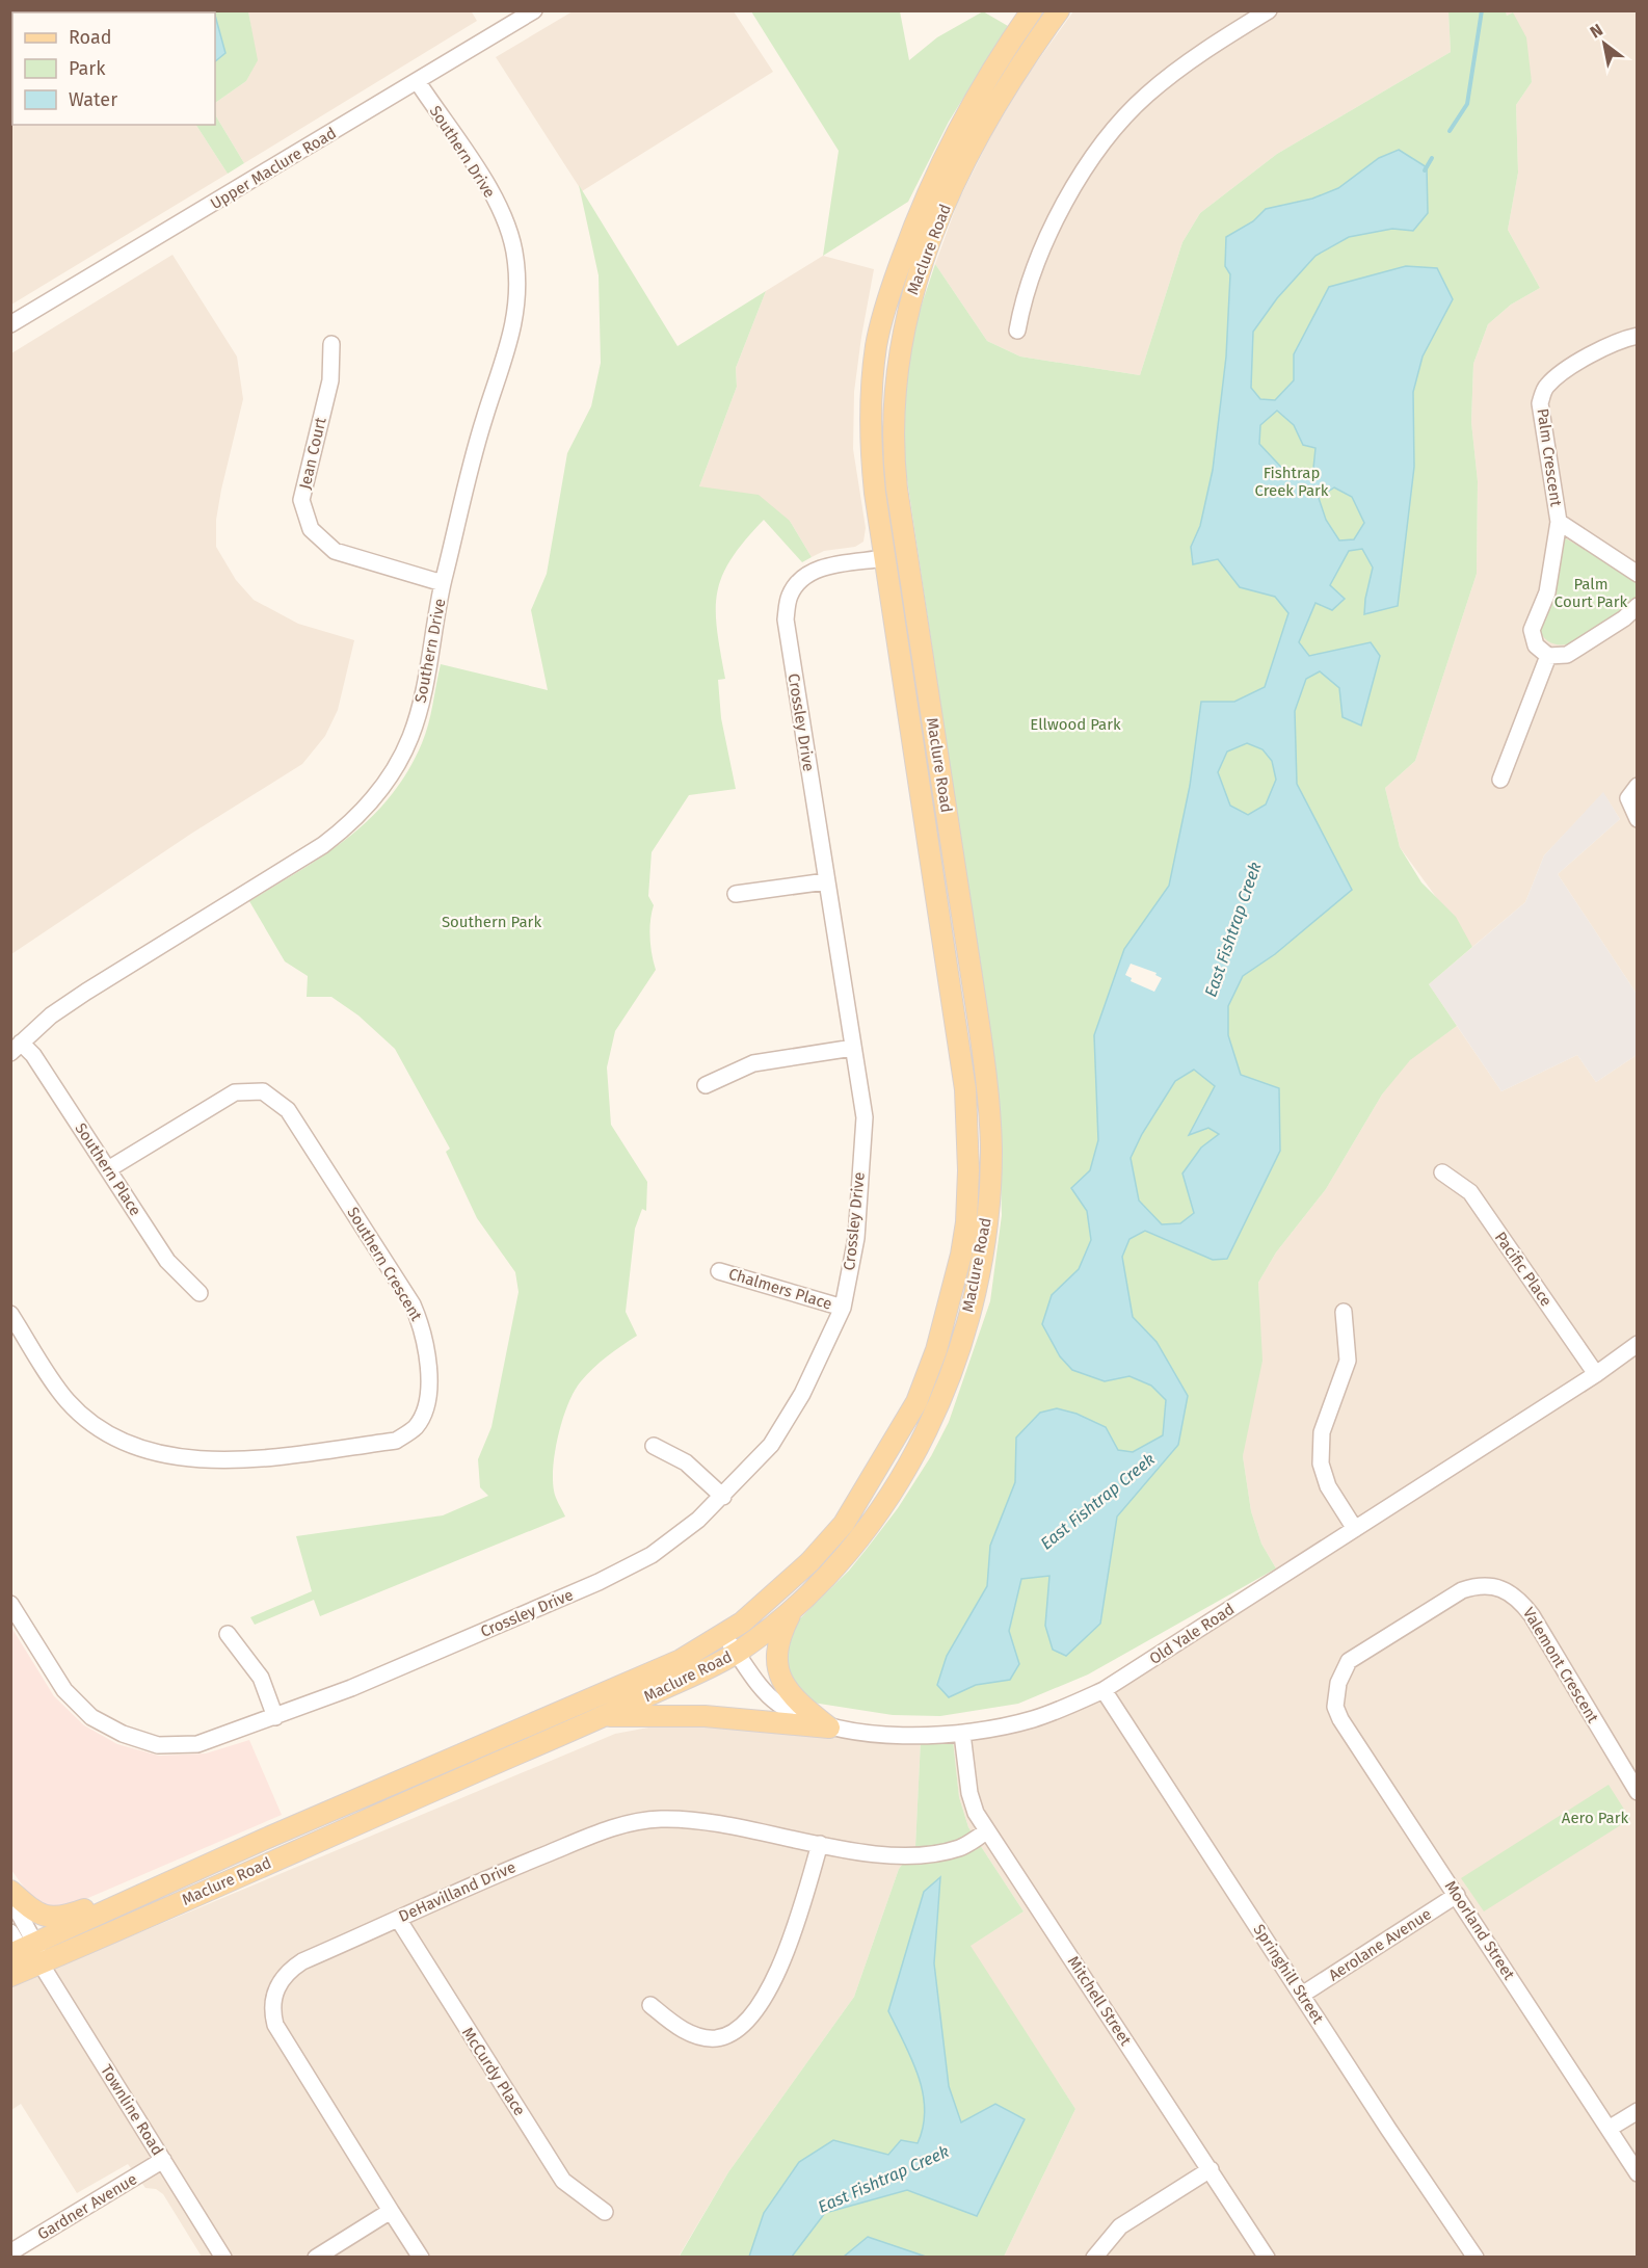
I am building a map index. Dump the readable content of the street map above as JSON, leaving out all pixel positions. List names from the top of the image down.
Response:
{
  "streets": {
    "main road": ["Maclure Road"],
    "street": [
      "Southern Drive",
      "Upper Maclure Road",
      "Jean Court",
      "Palm Crescent",
      "Crossley Drive",
      "Southern Place",
      "Southern Crescent",
      "Pacific Place",
      "Chalmers Place",
      "Old Yale Road",
      "Valemont Crescent",
      "DeHavilland Drive",
      "Moorland Street",
      "Aerolane Avenue",
      "Springhill Street",
      "Mitchell Street",
      "McCurdy Place",
      "Townline Road",
      "Gardner Avenue"
    ]
  },
  "crossings": [
    ["Southern Drive", "Upper Maclure Road"],
    ["Southern Drive", "Jean Court"],
    ["Southern Drive", "Southern Place"],
    ["Maclure Road", "Crossley Drive"],
    ["Maclure Road", "Old Yale Road"],
    ["Maclure Road", "Townline Road"],
    ["Crossley Drive", "Chalmers Place"],
    ["Southern Place", "Southern Crescent"],
    ["Pacific Place", "Old Yale Road"],
    ["Old Yale Road", "Springhill Street"],
    ["Old Yale Road", "Mitchell Street"],
    ["Valemont Crescent", "Moorland Street"],
    ["DeHavilland Drive", "Mitchell Street"],
    ["DeHavilland Drive", "McCurdy Place"],
    ["Moorland Street", "Aerolane Avenue"],
    ["Aerolane Avenue", "Springhill Street"],
    ["Townline Road", "Gardner Avenue"]
  ],
  "water": ["East Fishtrap Creek"],
  "parks": [
    "Fishtrap Creek Park",
    "Palm Court Park",
    "Ellwood Park",
    "Southern Park",
    "Aero Park"
  ],
  "legend": ["Road", "Park", "Water"],
  "north": "top left"
}
